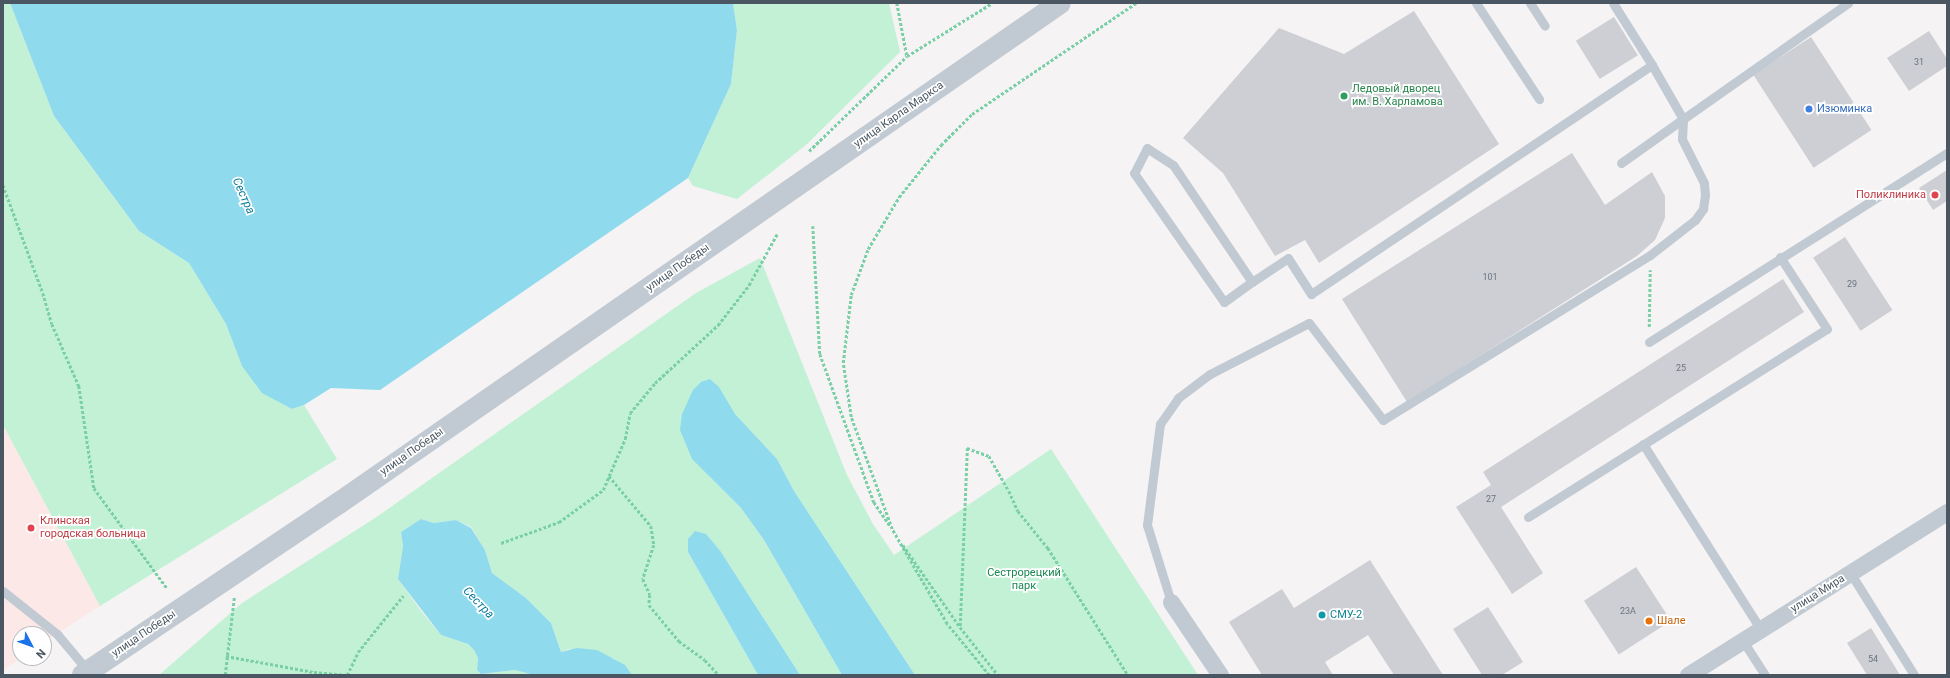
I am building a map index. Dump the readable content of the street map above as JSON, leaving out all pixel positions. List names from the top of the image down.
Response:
{
  "streets": {
    "street": ["улица Карла Маркса", "улица Победы", "улица Мира"]
  },
  "crossings": [
    ["улица Карла Маркса", "улица Победы"]
  ],
  "water": ["Сестра"],
  "parks": ["Сестрорецкий парк"],
  "places": [
    "Ледовый дворец им. В. Харламова",
    "Изюминка",
    "Поликлиника",
    "Клинская городская больница",
    "СМУ-2",
    "Шале"
  ],
  "house_numbers": [
    "31",
    "101",
    "29",
    "25",
    "27",
    "23А",
    "54"
  ],
  "north": "bottom right"
}
